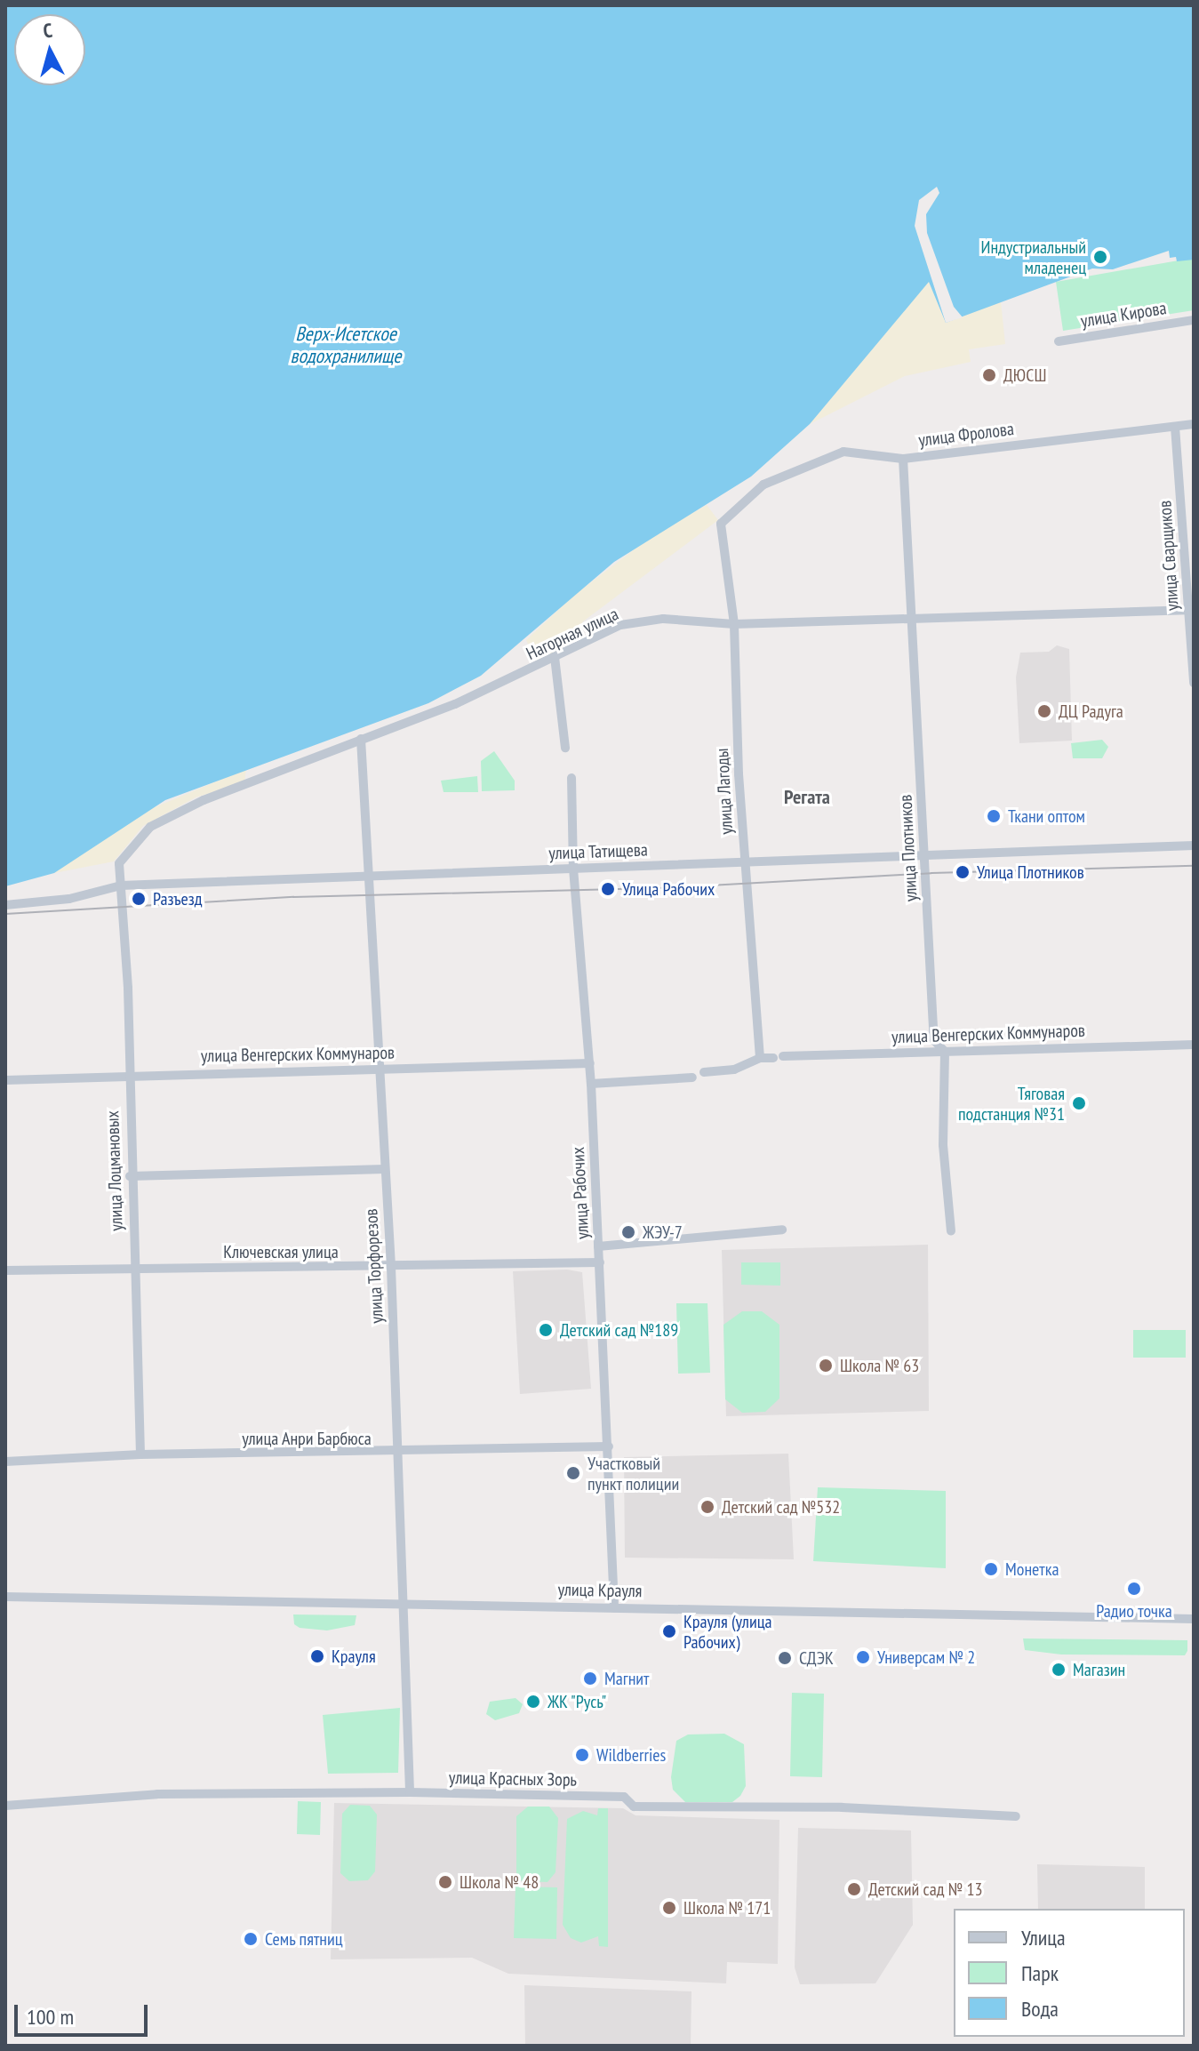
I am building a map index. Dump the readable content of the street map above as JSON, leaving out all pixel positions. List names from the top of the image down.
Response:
{
  "streets": {
    "street": [
      "улица Кирова",
      "улица Фролова",
      "улица Сварщиков",
      "Нагорная улица",
      "улица Лагоды",
      "улица Плотников",
      "улица Татищева",
      "улица Венгерских Коммунаров",
      "улица Лоцмановых",
      "улица Рабочих",
      "Ключевская улица",
      "улица Торфорезов",
      "улица Анри Барбюса",
      "улица Крауля",
      "улица Красных Зорь"
    ]
  },
  "crossings": [
    ["улица Фролова", "улица Сварщиков"],
    ["улица Фролова", "улица Лагоды"],
    ["улица Фролова", "улица Плотников"],
    ["улица Сварщиков", "Нагорная улица"],
    ["Нагорная улица", "улица Лагоды"],
    ["Нагорная улица", "улица Плотников"],
    ["Нагорная улица", "улица Татищева"],
    ["Нагорная улица", "улица Лоцмановых"],
    ["Нагорная улица", "улица Торфорезов"],
    ["улица Лагоды", "улица Татищева"],
    ["улица Лагоды", "улица Венгерских Коммунаров"],
    ["улица Плотников", "улица Татищева"],
    ["улица Плотников", "улица Венгерских Коммунаров"],
    ["улица Татищева", "улица Лоцмановых"],
    ["улица Татищева", "улица Рабочих"],
    ["улица Татищева", "улица Торфорезов"],
    ["улица Венгерских Коммунаров", "улица Лоцмановых"],
    ["улица Венгерских Коммунаров", "улица Рабочих"],
    ["улица Венгерских Коммунаров", "улица Торфорезов"],
    ["улица Лоцмановых", "Ключевская улица"],
    ["улица Лоцмановых", "улица Анри Барбюса"],
    ["улица Рабочих", "Ключевская улица"],
    ["улица Рабочих", "улица Анри Барбюса"],
    ["улица Рабочих", "улица Крауля"],
    ["Ключевская улица", "улица Торфорезов"],
    ["улица Торфорезов", "улица Анри Барбюса"],
    ["улица Торфорезов", "улица Крауля"],
    ["улица Торфорезов", "улица Красных Зорь"]
  ],
  "districts": ["Регата"],
  "water": ["Верх-Исетское водохранилище"],
  "places": [
    "Индустриальный младенец",
    "ДЮСШ",
    "ДЦ Радуга",
    "Ткани оптом",
    "Улица Плотников",
    "Улица Рабочих",
    "Разъезд",
    "Тяговая подстанция №31",
    "ЖЭУ-7",
    "Детский сад №189",
    "Школа № 63",
    "Участковый пункт полиции",
    "Детский сад №532",
    "Монетка",
    "Радио точка",
    "Крауля (улица Рабочих)",
    "Крауля",
    "Универсам № 2",
    "СДЭК",
    "Магазин",
    "Магнит",
    "ЖК \"Русь\"",
    "Wildberries",
    "Школа № 48",
    "Детский сад № 13",
    "Школа № 171",
    "Семь пятниц"
  ],
  "legend": ["Улица", "Парк", "Вода"],
  "scale_bar": "100 m",
  "north": "top"
}
